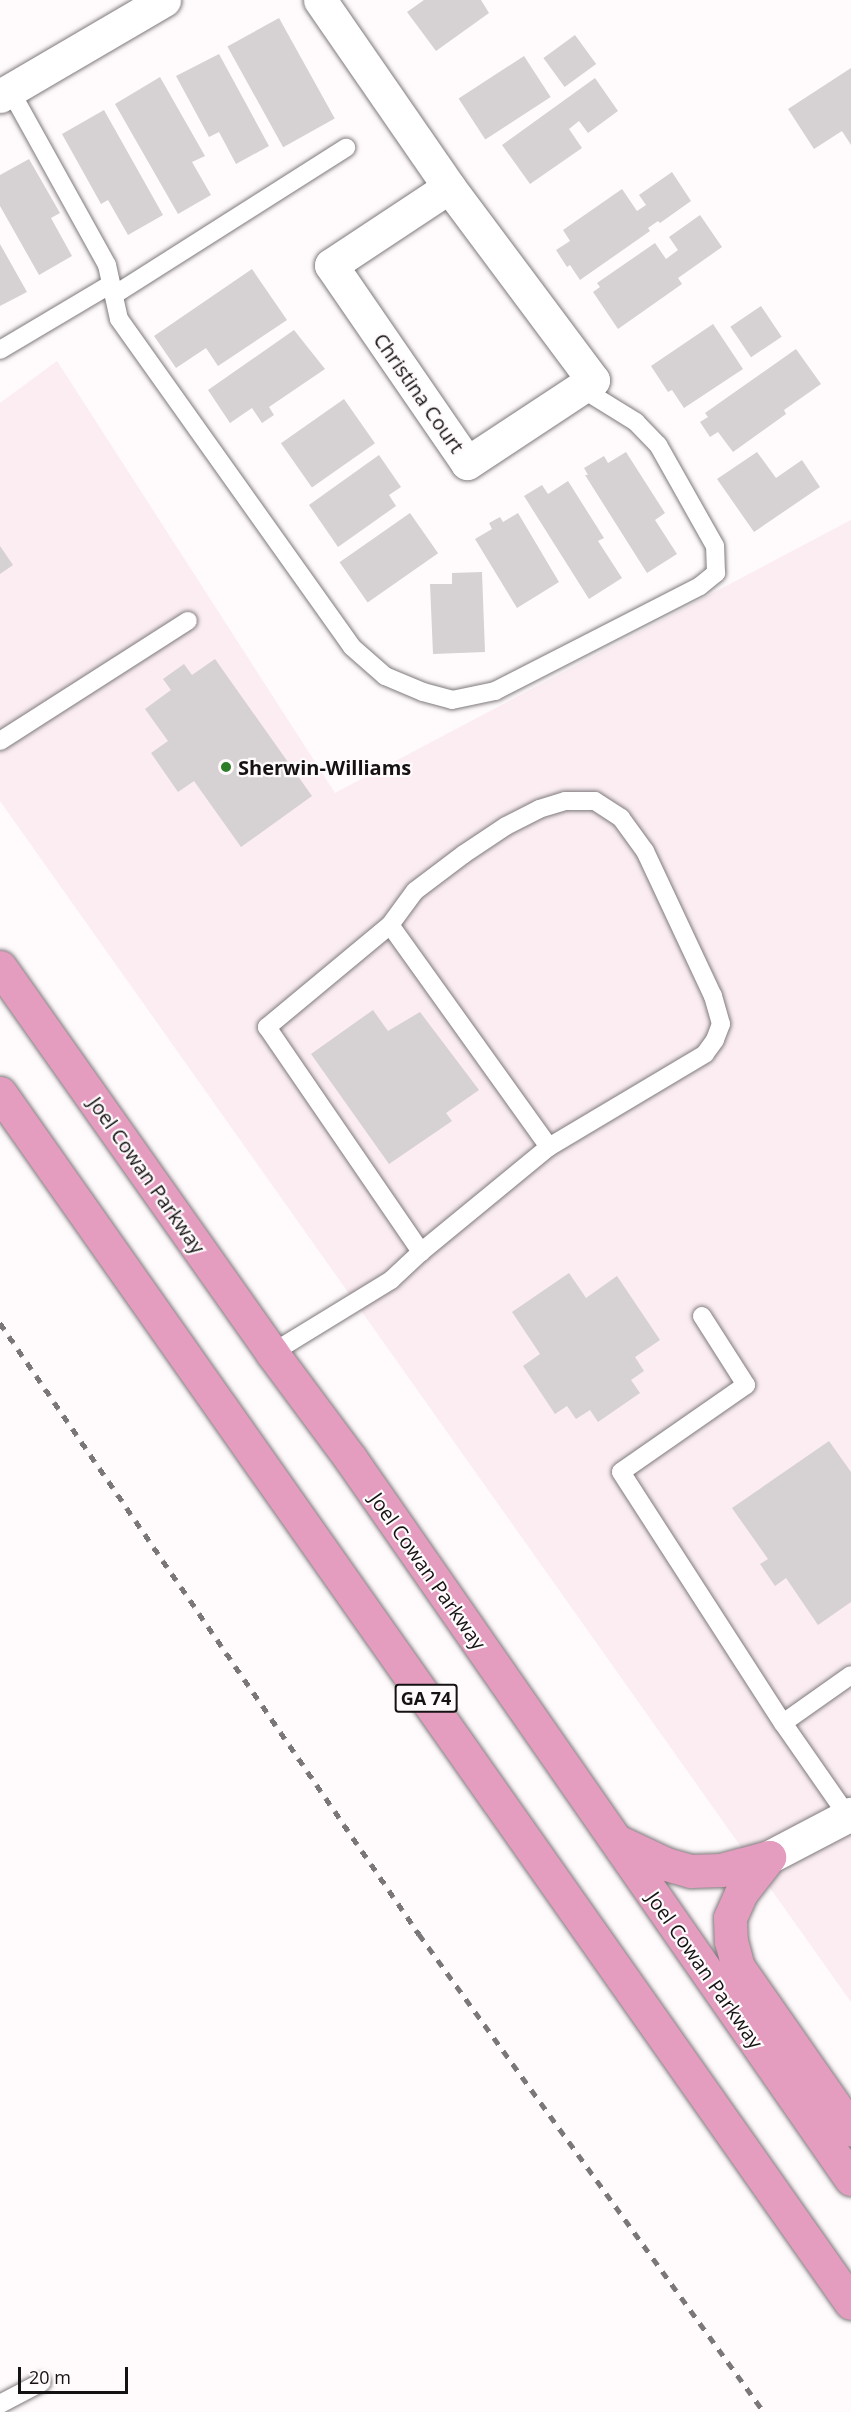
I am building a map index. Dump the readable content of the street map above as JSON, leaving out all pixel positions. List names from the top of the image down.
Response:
{
  "streets": {
    "main road": ["Joel Cowan Parkway", "GA 74"],
    "street": ["Christina Court"]
  },
  "places": ["Sherwin-Williams"],
  "scale_bar": "20 m"
}
